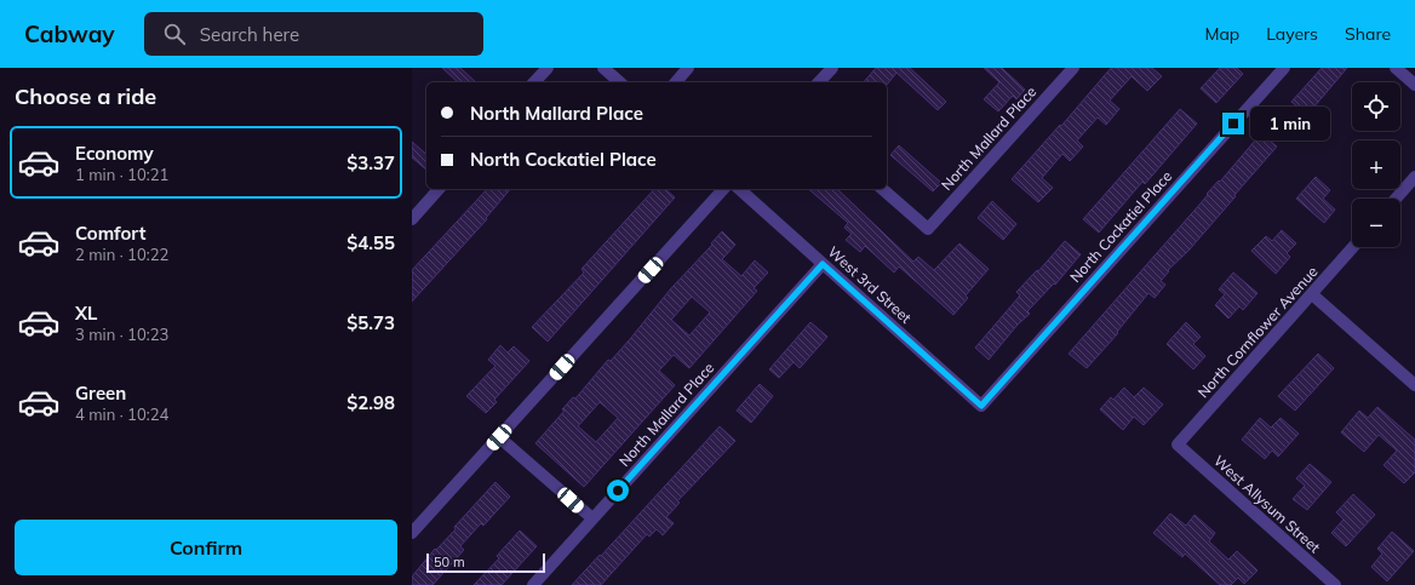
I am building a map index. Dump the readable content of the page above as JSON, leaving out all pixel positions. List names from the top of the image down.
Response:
{
  "streets": {
    "street": [
      "North Mallard Place",
      "North Cockatiel Place",
      "West 3rd Street",
      "North Cornflower Avenue",
      "West Allysum Street"
    ]
  },
  "crossings": [
    ["North Mallard Place", "West 3rd Street"],
    ["North Cockatiel Place", "West 3rd Street"],
    ["North Cornflower Avenue", "West Allysum Street"]
  ],
  "scale_bar": "50 m",
  "page": {
    "header": "Cabway",
    "search": "Search here",
    "nav": ["Map", "Layers", "Share"],
    "heading": "Choose a ride",
    "map_buttons": ["+", "−"],
    "banner": ["North Mallard Place", "North Cockatiel Place"],
    "bubble": "1 min",
    "list": [
      {
        "name": "Economy",
        "note": "1 min · 10:21",
        "value": "$3.37"
      },
      {
        "name": "Comfort",
        "note": "2 min · 10:22",
        "value": "$4.55"
      },
      {
        "name": "XL",
        "note": "3 min · 10:23",
        "value": "$5.73"
      },
      {
        "name": "Green",
        "note": "4 min · 10:24",
        "value": "$2.98"
      }
    ],
    "buttons": "Confirm",
    "scale": "50 m"
  }
}
